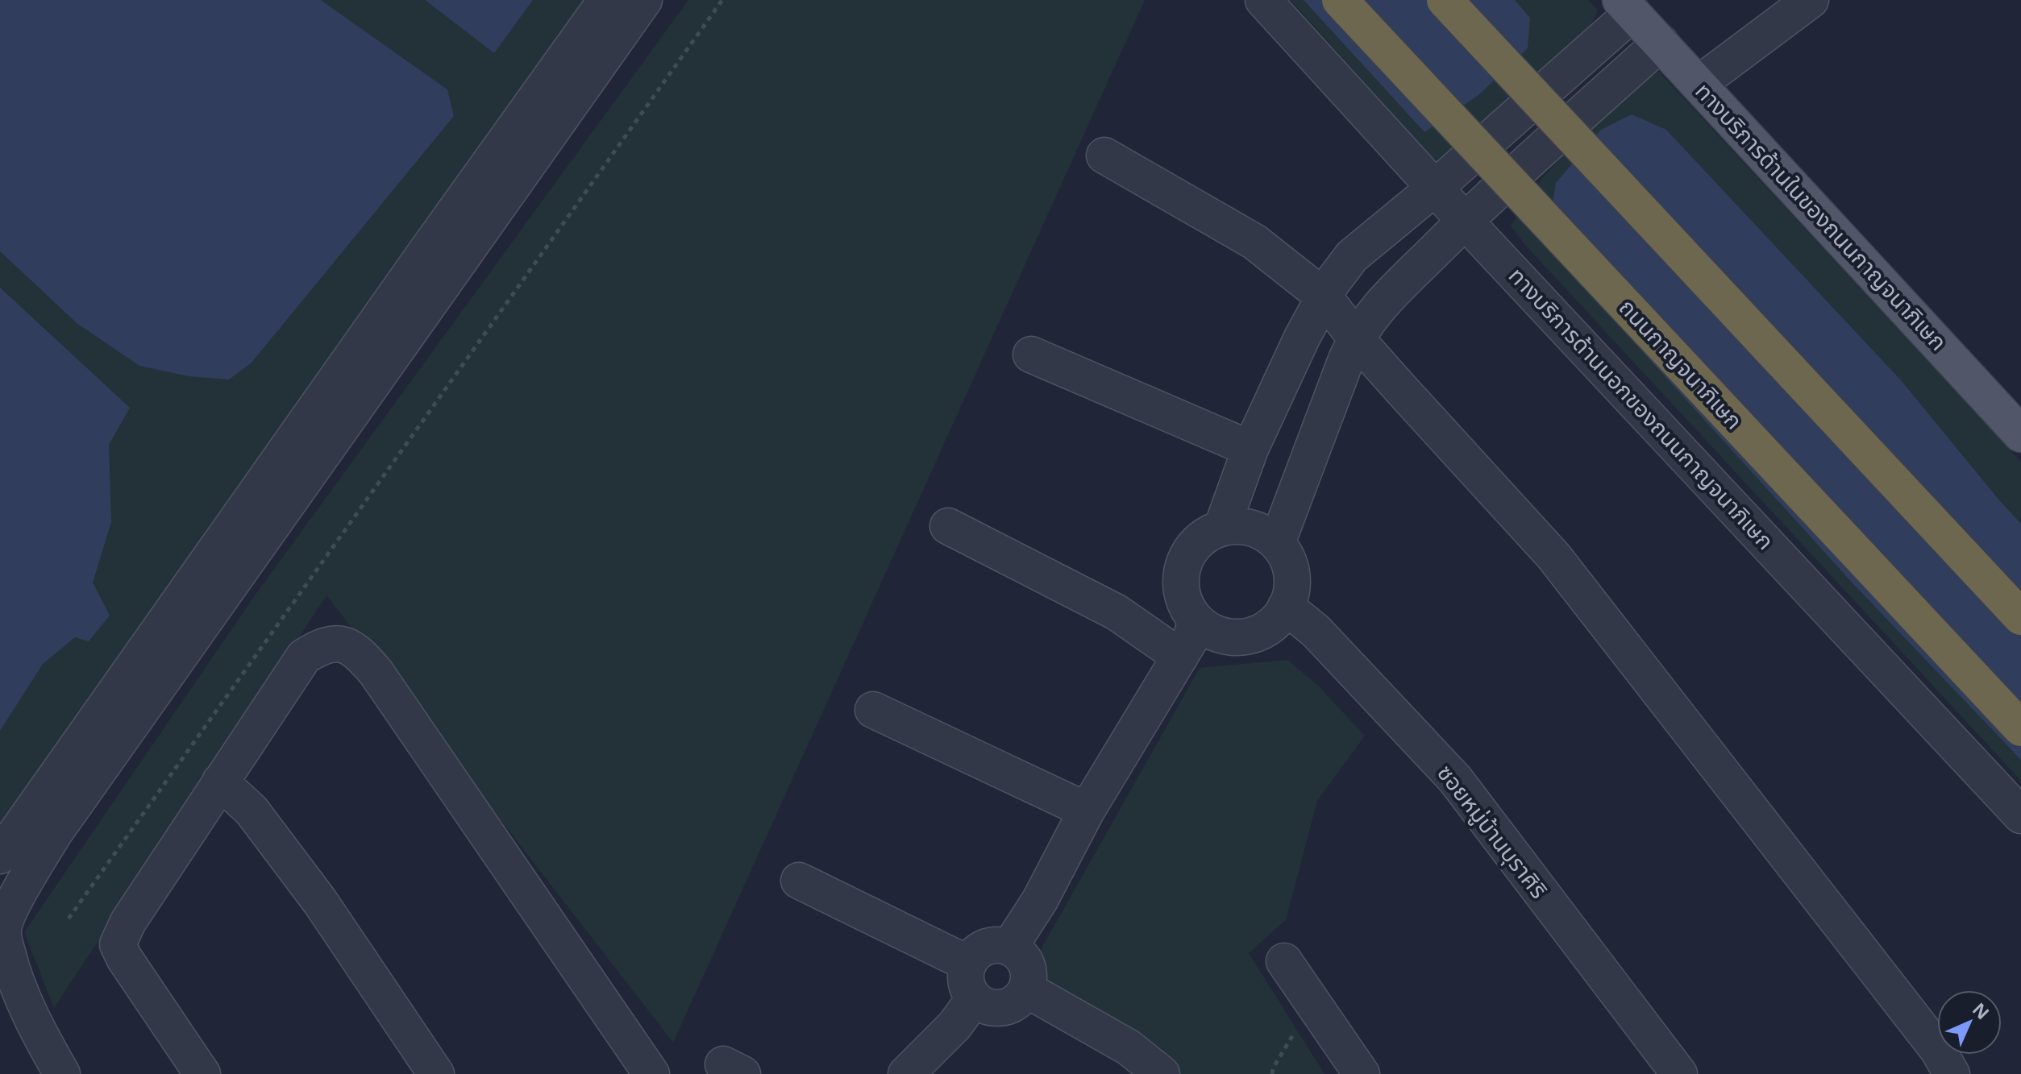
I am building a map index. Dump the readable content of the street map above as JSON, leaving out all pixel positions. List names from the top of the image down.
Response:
{
  "streets": {
    "highway": ["ถนนกาญจนาภิเษก"],
    "main road": ["ทางบริการด้านในของถนนกาญจนาภิเษก"],
    "street": ["ทางบริการด้านนอกของถนนกาญจนาภิเษก", "ซอยหมู่บ้านบุราศิริ"]
  },
  "north": "top right"
}
